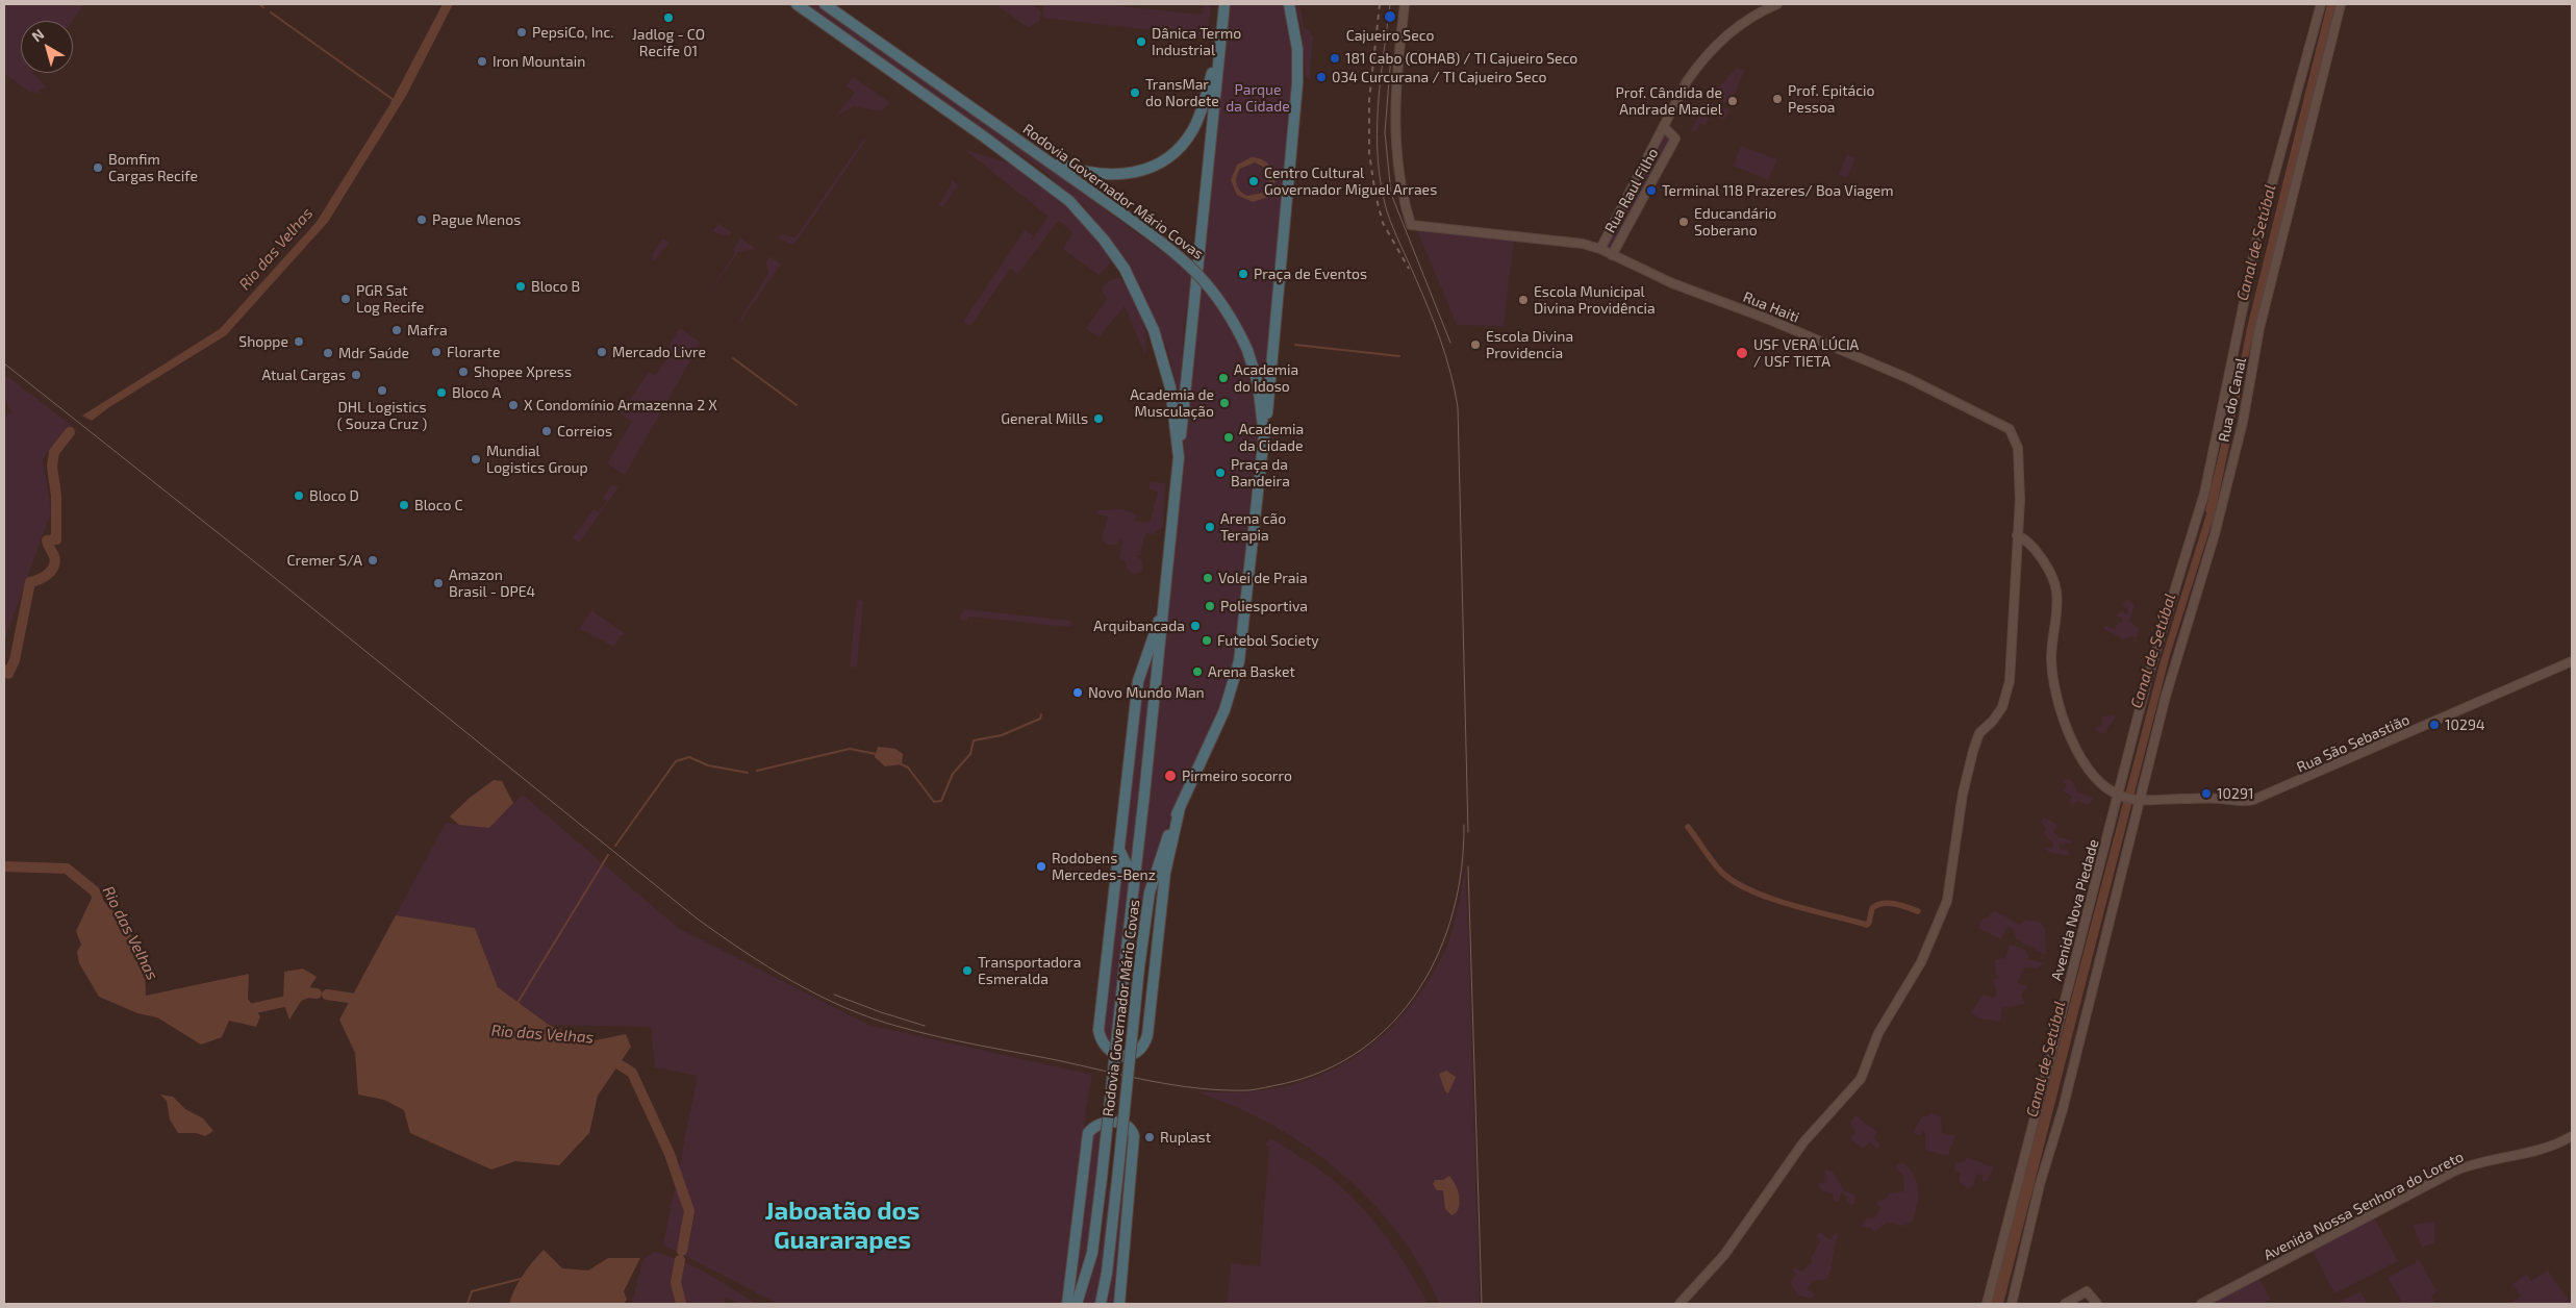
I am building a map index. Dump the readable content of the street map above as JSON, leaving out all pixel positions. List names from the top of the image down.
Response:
{
  "streets": {
    "highway": ["Rodovia Governador Mário Covas"],
    "street": [
      "Rua Raul Filho",
      "Rua Haiti",
      "Rua do Canal",
      "Rua São Sebastião",
      "Avenida Nova Piedade",
      "Avenida Nossa Senhora do Loreto"
    ]
  },
  "crossings": [
    ["Rua Raul Filho", "Rua Haiti"],
    ["Rua do Canal", "Rua São Sebastião"],
    ["Rua do Canal", "Avenida Nova Piedade"],
    ["Rua São Sebastião", "Avenida Nova Piedade"]
  ],
  "districts": ["Jaboatão dos Guararapes"],
  "water": ["Canal de Setúbal", "Rio das Velhas"],
  "parks": ["Parque da Cidade"],
  "places": [
    "Cajueiro Seco",
    "Jadlog - CO Recife 01",
    "PepsiCo, Inc.",
    "Dânica Termo Industrial",
    "181 Cabo (COHAB) / TI Cajueiro Seco",
    "Iron Mountain",
    "034 Curcurana / TI Cajueiro Seco",
    "TransMar do Nordete",
    "Prof. Epitácio Pessoa",
    "Prof. Cândida de Andrade Maciel",
    "Bomfim Cargas Recife",
    "Centro Cultural Governador Miguel Arraes",
    "Terminal 118 Prazeres/ Boa Viagem",
    "Pague Menos",
    "Educandário Soberano",
    "Praça de Eventos",
    "Bloco B",
    "PGR Sat Log Recife",
    "Escola Municipal Divina Providência",
    "Mafra",
    "Shoppe",
    "Escola Divina Providencia",
    "Florarte",
    "Mercado Livre",
    "Mdr Saúde",
    "USF VERA LÚCIA / USF TIETA",
    "Shopee Xpress",
    "Atual Cargas",
    "Academia do Idoso",
    "DHL Logistics ( Souza Cruz )",
    "Bloco A",
    "Academia de Musculação",
    "X Condomínio Armazenna 2 X",
    "General Mills",
    "Correios",
    "Academia da Cidade",
    "Mundial Logistics Group",
    "Praça da Bandeira",
    "Bloco D",
    "Bloco C",
    "Arena cão Terapia",
    "Cremer S/A",
    "Volei de Praia",
    "Amazon Brasil - DPE4",
    "Poliesportiva",
    "Arquibancada",
    "Futebol Society",
    "Arena Basket",
    "Novo Mundo Man",
    "10294",
    "Pirmeiro socorro",
    "10291",
    "Rodobens Mercedes-Benz",
    "Transportadora Esmeralda",
    "Ruplast"
  ],
  "north": "top left"
}
